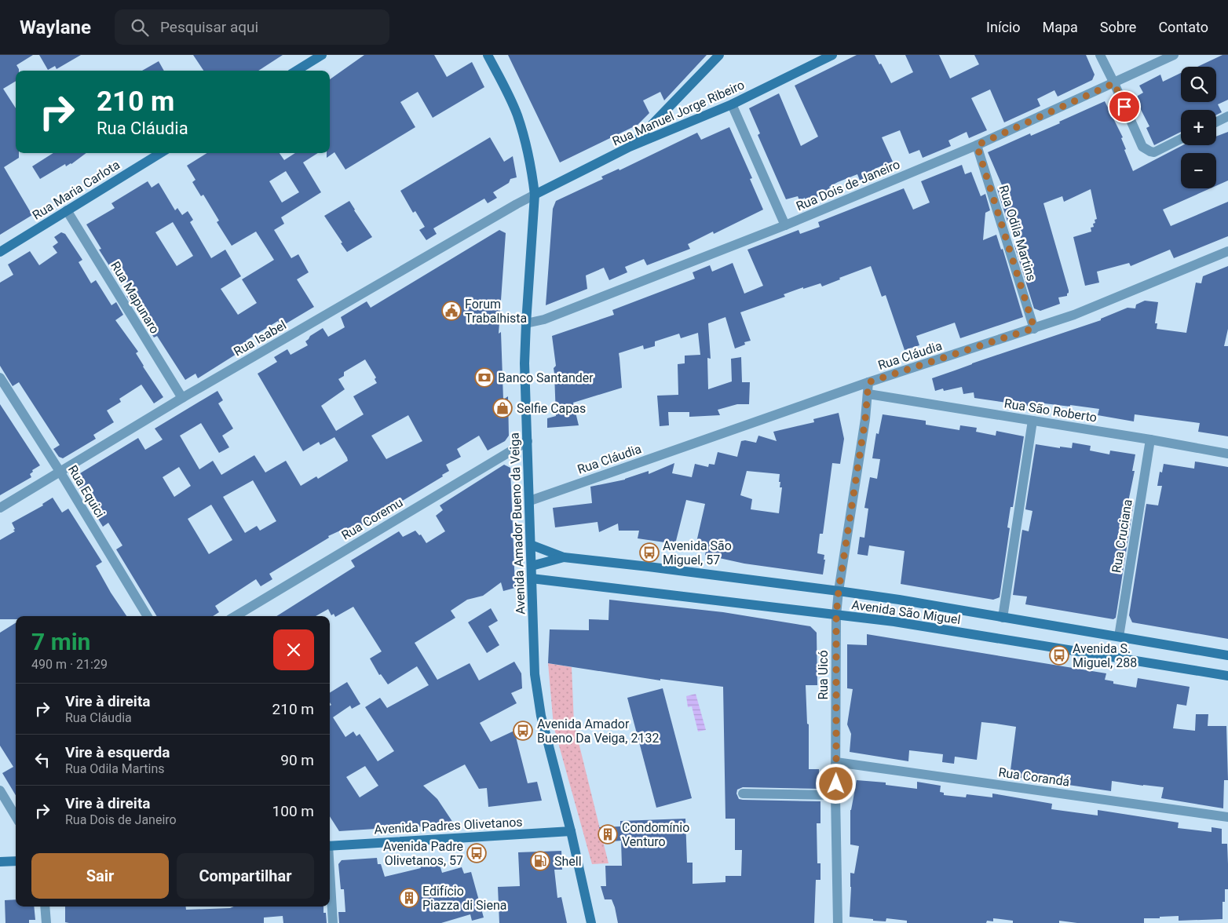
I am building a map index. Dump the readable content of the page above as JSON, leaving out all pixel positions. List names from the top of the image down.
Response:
{
  "streets": {
    "main road": [
      "Rua Manuel Jorge Ribeiro",
      "Rua Maria Carlota",
      "Avenida Amador Bueno da Veiga",
      "Avenida São Miguel",
      "Avenida Padres Olivetanos"
    ],
    "street": [
      "Rua Dois de Janeiro",
      "Rua Odila Martins",
      "Rua Mapunaro",
      "Rua Isabel",
      "Rua Cláudia",
      "Rua São Roberto",
      "Rua Equici",
      "Rua Coremu",
      "Rua Cruciana",
      "Rua Uicó",
      "Rua Corandá"
    ]
  },
  "crossings": [
    ["Rua Manuel Jorge Ribeiro", "Rua Isabel"],
    ["Rua Manuel Jorge Ribeiro", "Avenida Amador Bueno da Veiga"],
    ["Rua Dois de Janeiro", "Rua Odila Martins"],
    ["Rua Dois de Janeiro", "Avenida Amador Bueno da Veiga"],
    ["Rua Maria Carlota", "Rua Mapunaro"],
    ["Rua Odila Martins", "Rua Cláudia"],
    ["Rua Mapunaro", "Rua Isabel"],
    ["Rua Isabel", "Rua Equici"],
    ["Rua Isabel", "Avenida Amador Bueno da Veiga"],
    ["Rua Cláudia", "Avenida Amador Bueno da Veiga"],
    ["Rua Cláudia", "Rua Uicó"],
    ["Rua São Roberto", "Rua Cruciana"],
    ["Rua São Roberto", "Rua Uicó"],
    ["Rua Coremu", "Avenida Amador Bueno da Veiga"],
    ["Avenida Amador Bueno da Veiga", "Avenida São Miguel"],
    ["Avenida Amador Bueno da Veiga", "Avenida Padres Olivetanos"],
    ["Rua Cruciana", "Avenida São Miguel"],
    ["Avenida São Miguel", "Rua Uicó"],
    ["Rua Uicó", "Rua Corandá"]
  ],
  "places": {
    "public building": ["Forum Trabalhista"],
    "bank": ["Banco Santander"],
    "shop": ["Selfie Capas"],
    "bus stop": [
      "Avenida São Miguel, 57",
      "Avenida S. Miguel, 288",
      "Avenida Amador Bueno Da Veiga, 2132",
      "Avenida Padre Olivetanos, 57"
    ],
    "building": ["Condomínio Venturo", "Edifício Piazza di Siena"],
    "fuel station": ["Shell"]
  },
  "page": {
    "header": "Waylane",
    "search": "Pesquisar aqui",
    "nav": [
      "Início",
      "Mapa",
      "Sobre",
      "Contato"
    ],
    "map_buttons": ["+", "−"],
    "turn": ["210 m", "Rua Cláudia"],
    "heading": ["7 min", "490 m · 21:29"],
    "list": [
      {
        "name": "Vire à direita",
        "note": "Rua Cláudia",
        "value": "210 m"
      },
      {
        "name": "Vire à esquerda",
        "note": "Rua Odila Martins",
        "value": "90 m"
      },
      {
        "name": "Vire à direita",
        "note": "Rua Dois de Janeiro",
        "value": "100 m"
      }
    ],
    "buttons": ["Sair", "Compartilhar"]
  }
}
